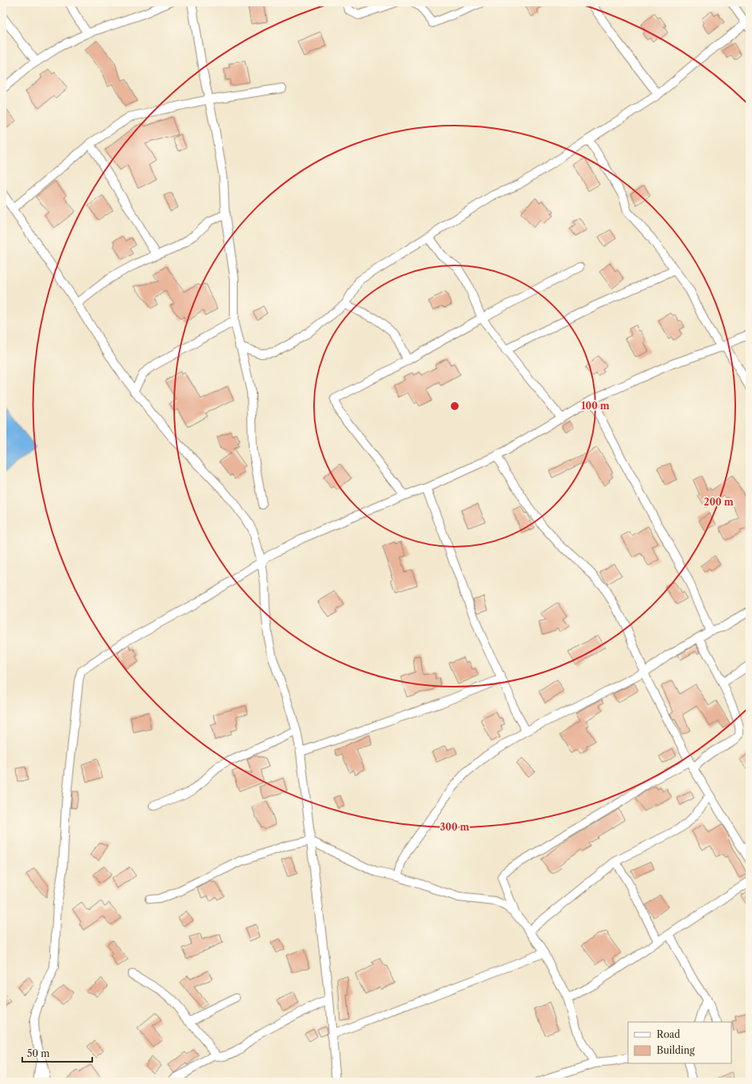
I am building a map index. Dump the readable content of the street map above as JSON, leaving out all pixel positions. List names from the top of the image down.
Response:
{
  "legend": ["Road", "Building"],
  "scale_bar": "50 m",
  "rings": ["100 m", "200 m", "300 m"]
}
